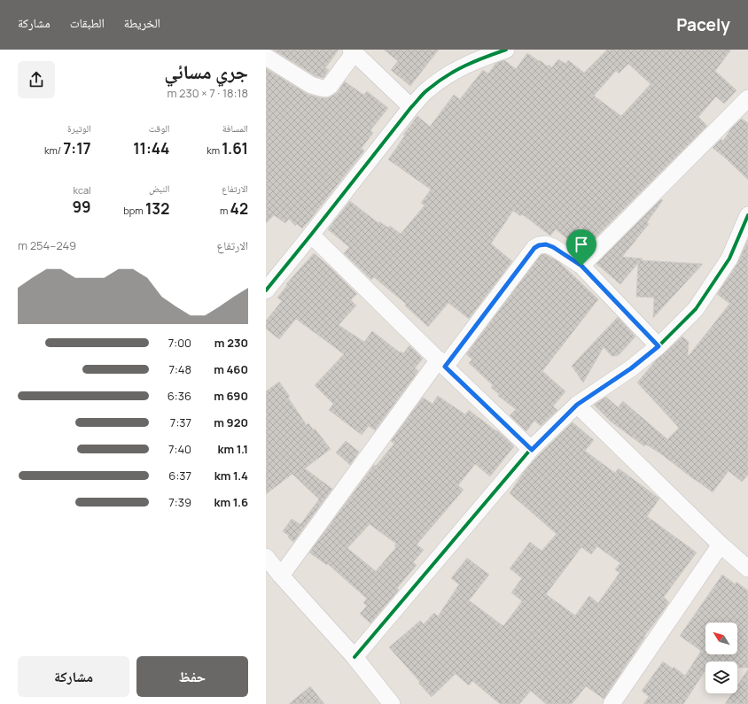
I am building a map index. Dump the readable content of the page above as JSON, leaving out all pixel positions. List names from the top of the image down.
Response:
{
  "north": "top left",
  "page": {
    "header": "Pacely",
    "nav": ["الخريطة", "الطبقات", "مشاركة"],
    "heading": ["جري مسائي", "18:18 · 7 × 230 m"],
    "stats": [
      ["المسافة", "1.61 km"],
      ["الوقت", "11:44"],
      ["الوتيرة", "7:17 /km"],
      ["الارتفاع", "42 m"],
      ["النبض", "132 bpm"],
      ["kcal", "99"]
    ],
    "chart": ["الارتفاع", "249–254 m"],
    "list": [
      {
        "name": "230 m",
        "note": "7:00"
      },
      {
        "name": "460 m",
        "note": "7:48"
      },
      {
        "name": "690 m",
        "note": "6:36"
      },
      {
        "name": "920 m",
        "note": "7:37"
      },
      {
        "name": "1.1 km",
        "note": "7:40"
      },
      {
        "name": "1.4 km",
        "note": "6:37"
      },
      {
        "name": "1.6 km",
        "note": "7:39"
      }
    ],
    "buttons": ["حفظ", "مشاركة"]
  }
}
